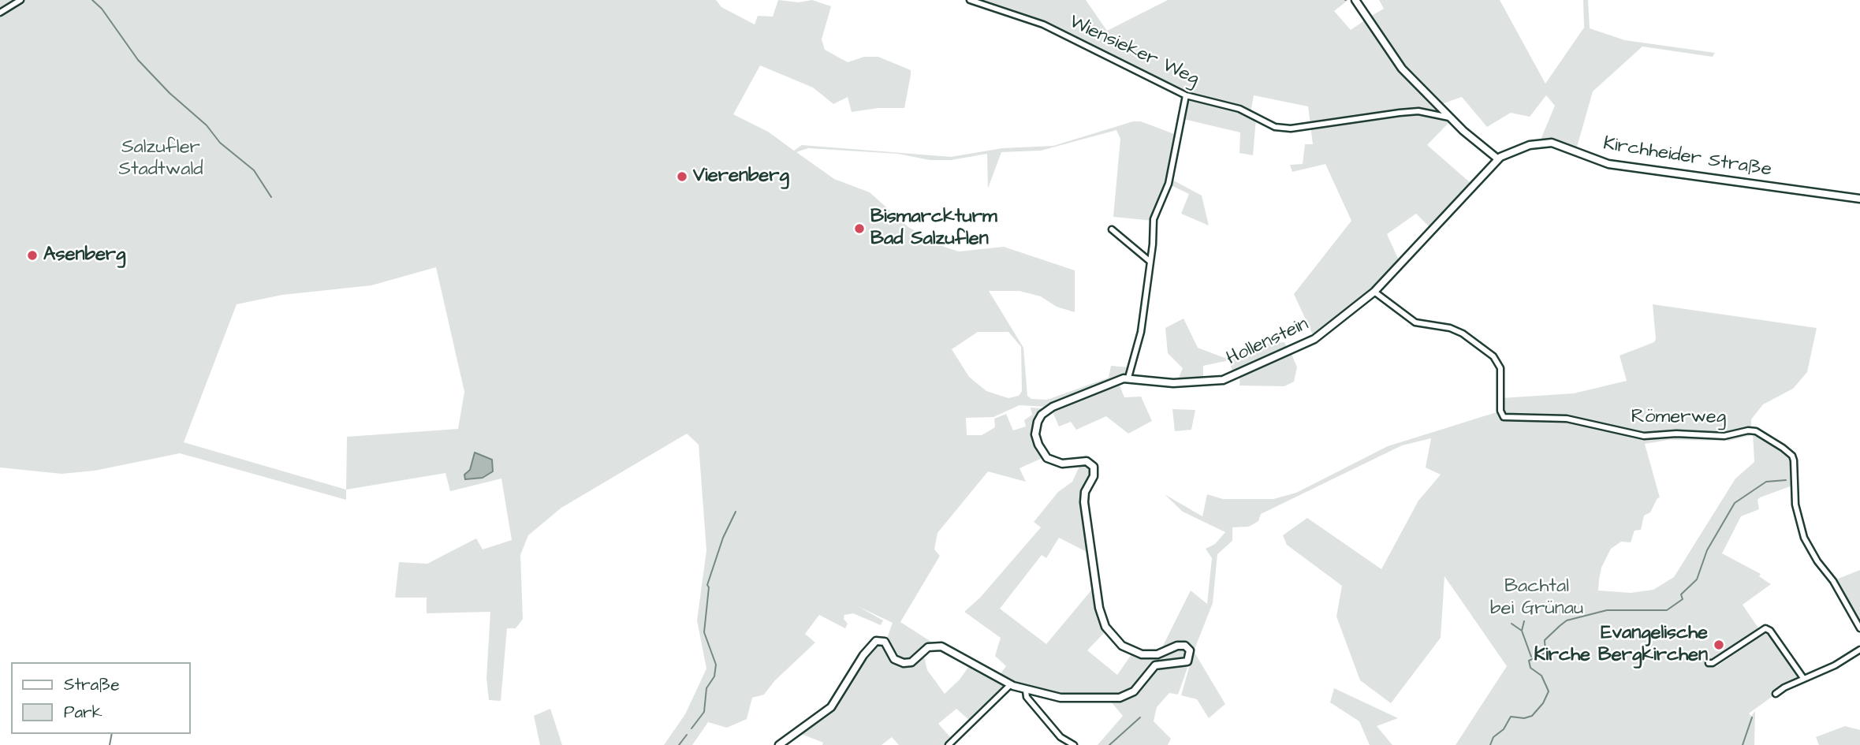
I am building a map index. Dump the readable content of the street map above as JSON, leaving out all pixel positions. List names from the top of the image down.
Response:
{
  "streets": {
    "main road": ["Kirchheider Straße", "Hollenstein"],
    "street": ["Wiensieker Weg", "Römerweg"]
  },
  "crossings": [
    ["Kirchheider Straße", "Hollenstein"],
    ["Hollenstein", "Römerweg"]
  ],
  "parks": ["Salzufler Stadtwald", "Bachtal bei Grünau"],
  "places": [
    "Vierenberg",
    "Bismarckturm Bad Salzuflen",
    "Asenberg",
    "Evangelische Kirche Bergkirchen"
  ],
  "legend": ["Straße", "Park"]
}
